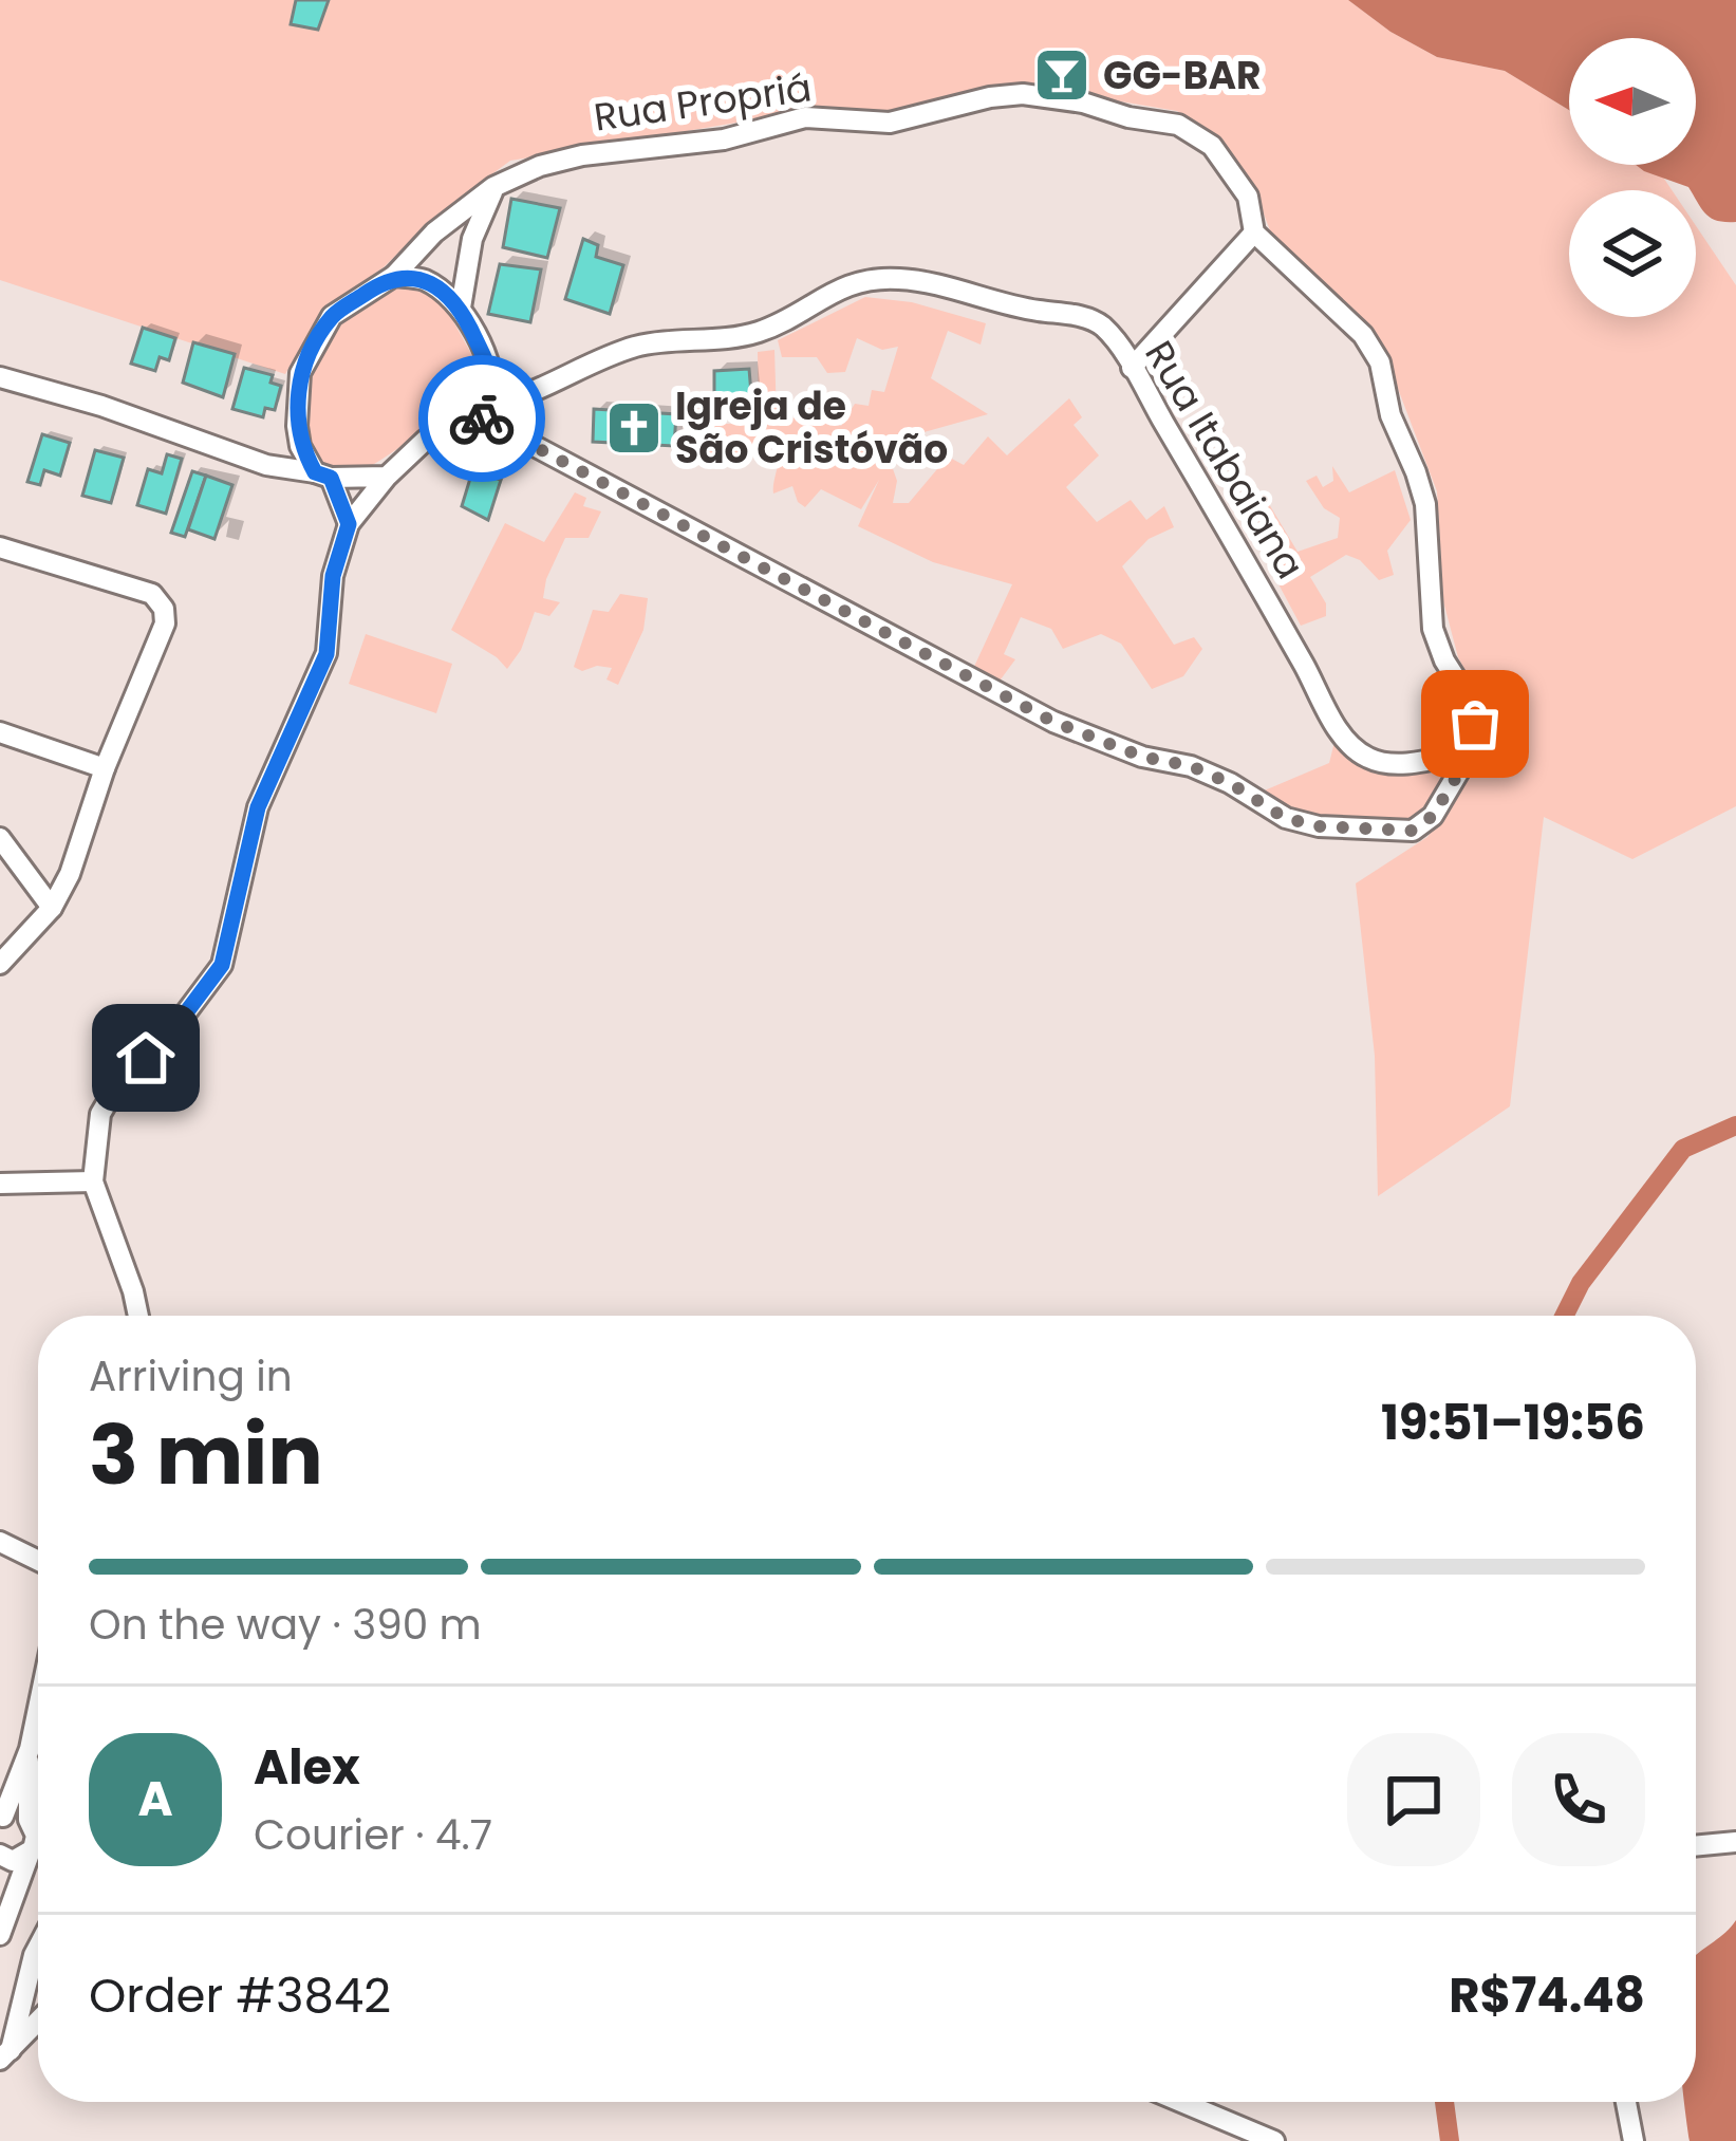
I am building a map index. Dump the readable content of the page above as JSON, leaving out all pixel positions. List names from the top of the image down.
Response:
{
  "streets": {
    "street": ["Rua Propriá", "Rua Itabaiana"]
  },
  "crossings": [
    ["Rua Propriá", "Rua Itabaiana"]
  ],
  "places": {
    "bar": ["GG-BAR"],
    "church": ["Igreja de São Cristóvão"]
  },
  "north": "left",
  "page": {
    "heading": ["3 min", "Arriving in", "19:51–19:56"],
    "panel": [
      "Alex",
      "Courier · 4.7",
      "Order #3842",
      "R$74.48"
    ],
    "bar": "On the way · 390 m",
    "round": "A"
  }
}
